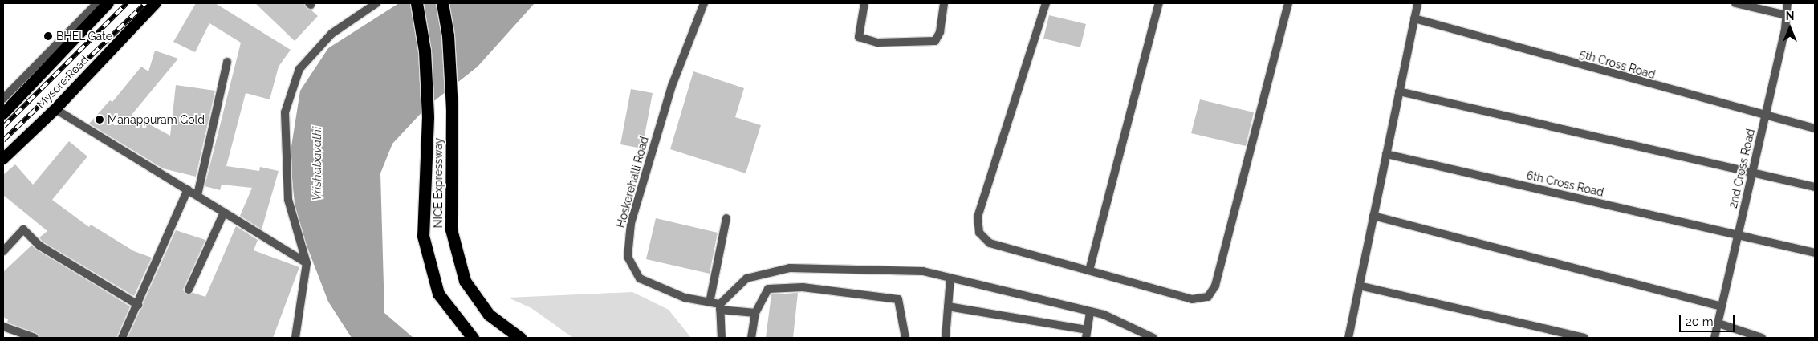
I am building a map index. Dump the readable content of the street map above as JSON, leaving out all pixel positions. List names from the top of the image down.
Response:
{
  "streets": {
    "highway": ["Mysore Road", "NICE Expressway"],
    "street": [
      "5th Cross Road",
      "2nd Cross Road",
      "Hoskerehalli Road",
      "6th Cross Road"
    ]
  },
  "crossings": [
    ["5th Cross Road", "2nd Cross Road"],
    ["2nd Cross Road", "6th Cross Road"]
  ],
  "water": ["Vrishabavathi"],
  "places": ["BHEL Gate", "Manappuram Gold"],
  "scale_bar": "20 m",
  "north": "top"
}
